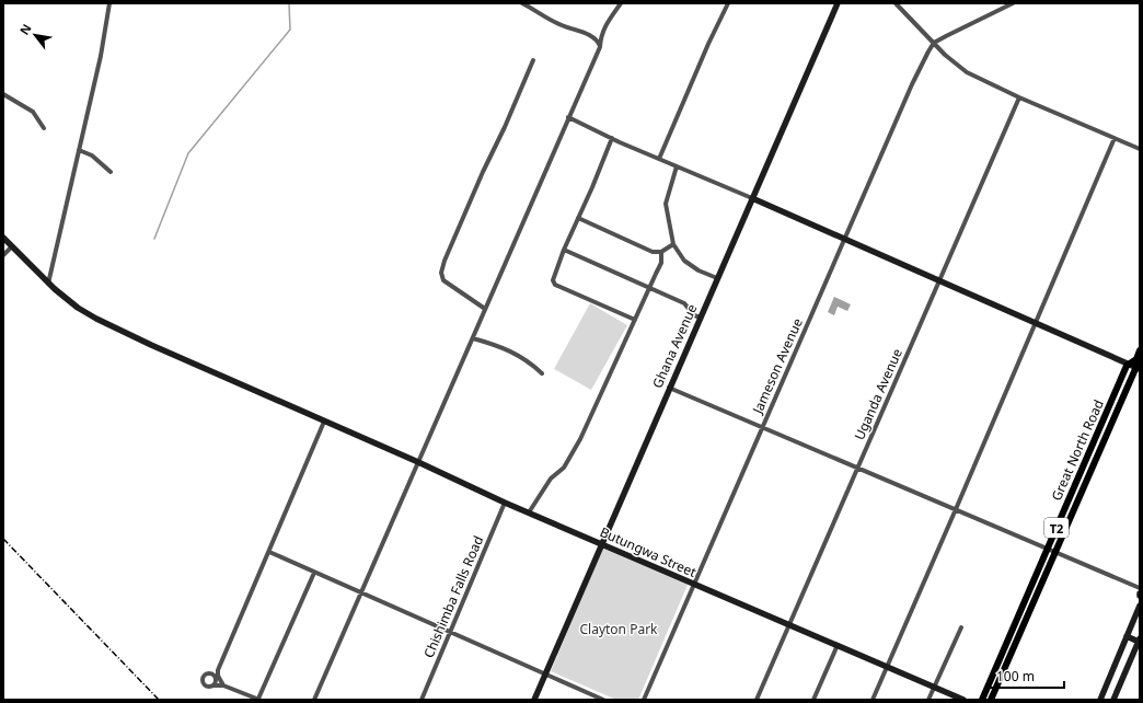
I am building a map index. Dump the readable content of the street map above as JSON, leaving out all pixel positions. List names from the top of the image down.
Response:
{
  "streets": {
    "highway": ["Great North Road", "T2"],
    "main road": ["Ghana Avenue", "Butungwa Street"],
    "street": ["Jameson Avenue", "Uganda Avenue", "Chishimba Falls Road"]
  },
  "crossings": [
    ["Ghana Avenue", "Butungwa Street"],
    ["Jameson Avenue", "Butungwa Street"],
    ["Uganda Avenue", "Butungwa Street"],
    ["Butungwa Street", "Chishimba Falls Road"]
  ],
  "parks": ["Clayton Park"],
  "scale_bar": "100 m",
  "north": "top left"
}
